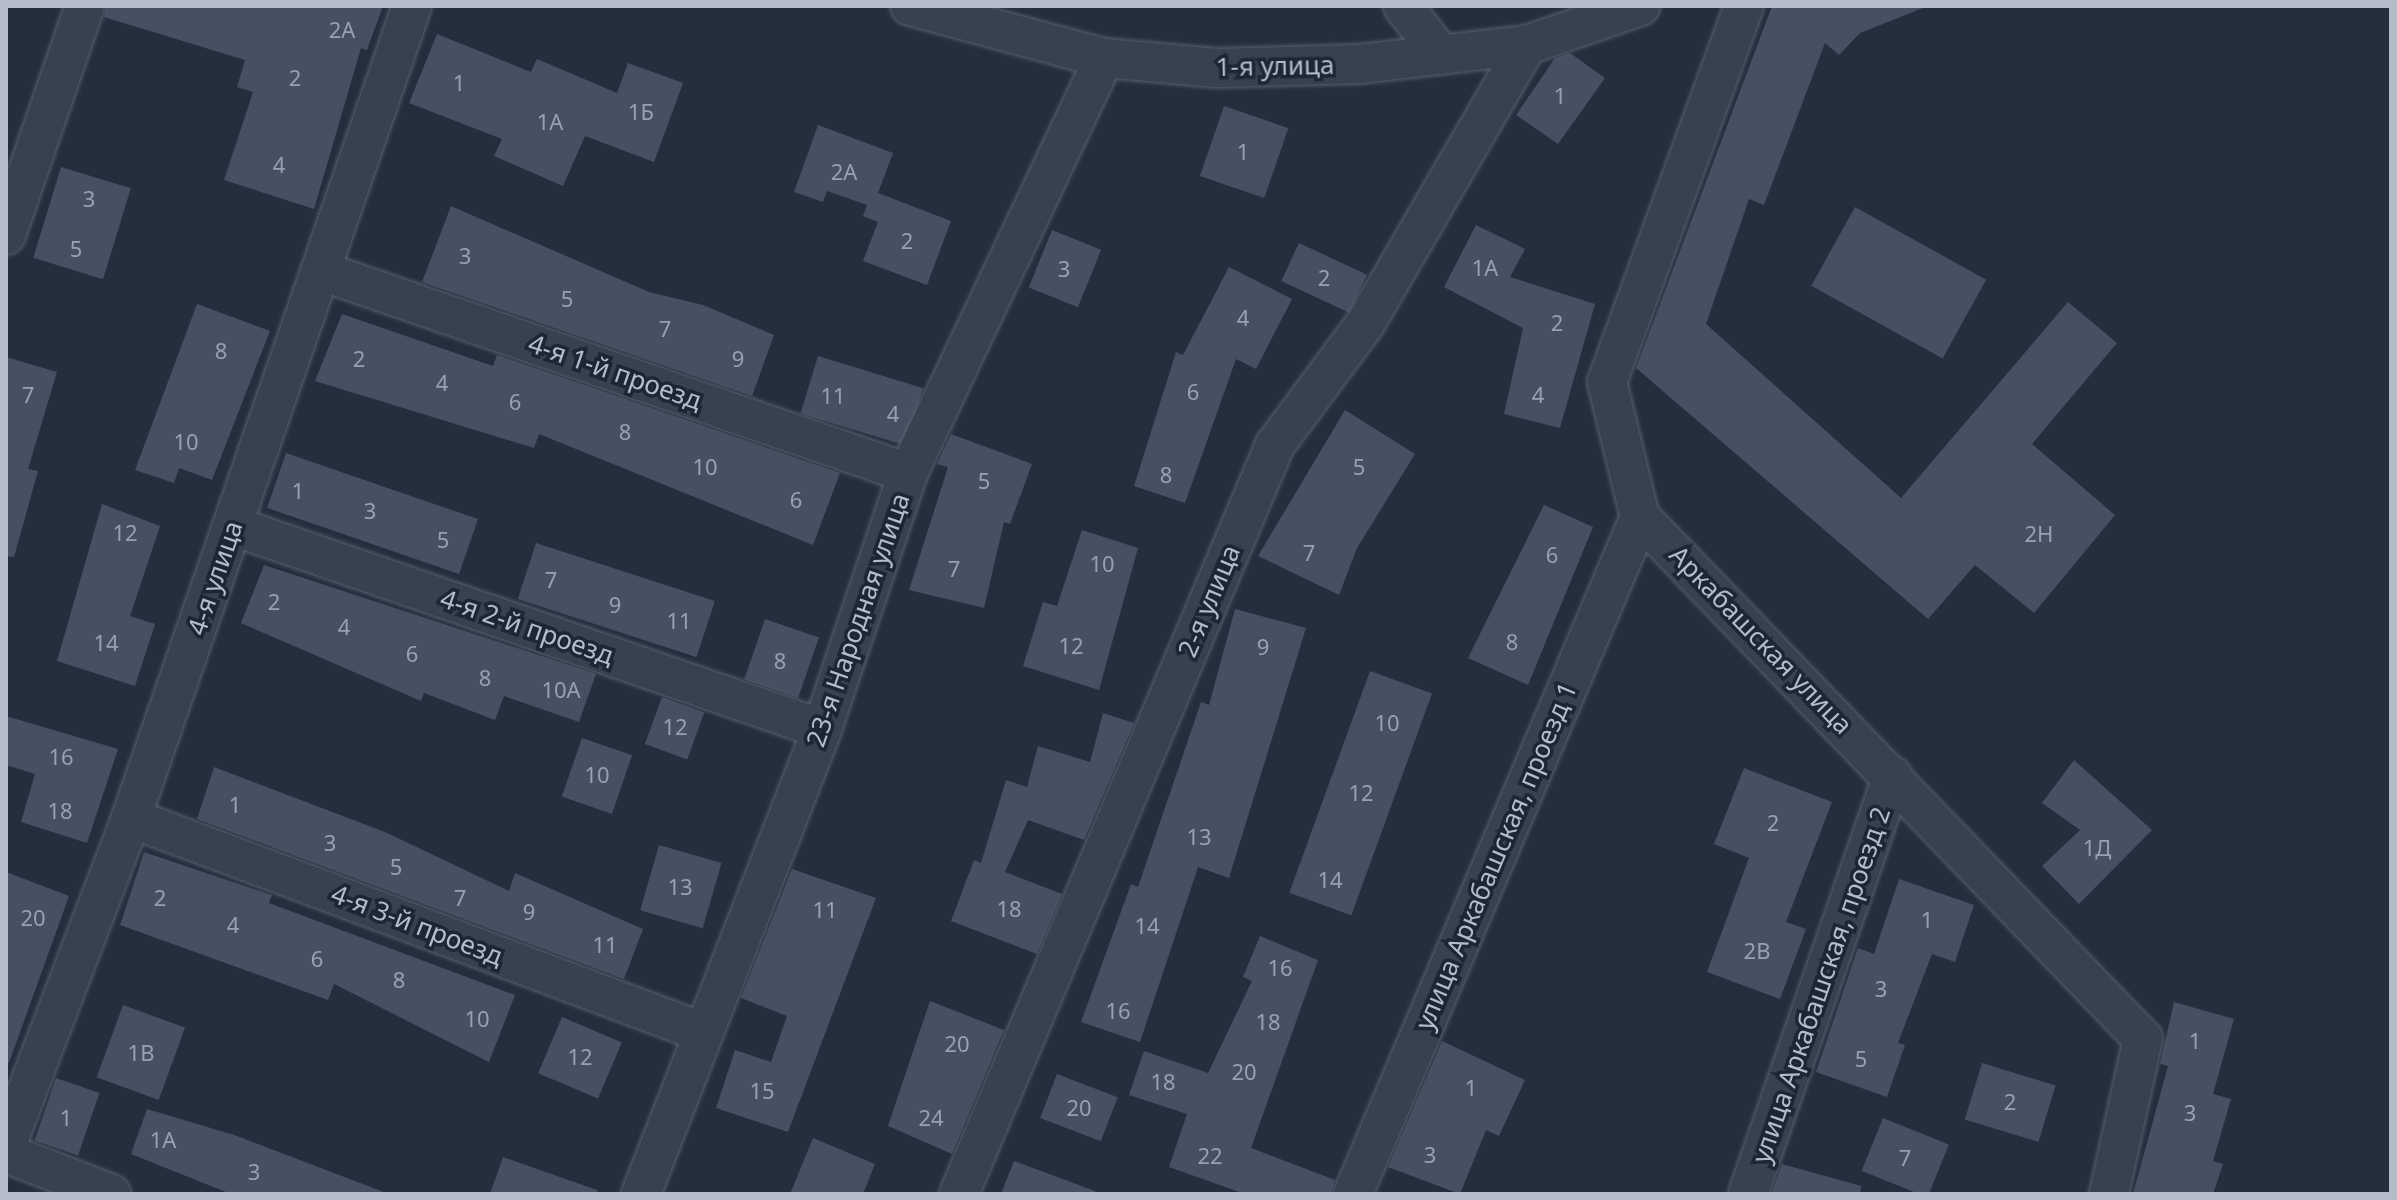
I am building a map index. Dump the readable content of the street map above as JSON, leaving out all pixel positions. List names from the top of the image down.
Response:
{
  "streets": {
    "street": [
      "1-я улица",
      "4-я 1-й проезд",
      "4-я улица",
      "2-я улица",
      "23-я Народная улица",
      "4-я 2-й проезд",
      "Аркабашская улица",
      "улица Аркабашская, проезд 1",
      "4-я 3-й проезд",
      "улица Аркабашская, проезд 2"
    ]
  },
  "crossings": [
    ["1-я улица", "2-я улица"],
    ["1-я улица", "23-я Народная улица"],
    ["4-я 1-й проезд", "4-я улица"],
    ["4-я 1-й проезд", "23-я Народная улица"],
    ["4-я улица", "4-я 2-й проезд"],
    ["4-я улица", "4-я 3-й проезд"],
    ["23-я Народная улица", "4-я 2-й проезд"],
    ["23-я Народная улица", "4-я 3-й проезд"],
    ["Аркабашская улица", "улица Аркабашская, проезд 1"],
    ["Аркабашская улица", "улица Аркабашская, проезд 2"]
  ],
  "house_numbers": [
    "2А",
    "2",
    "1",
    "1",
    "1Б",
    "1А",
    "1",
    "4",
    "2А",
    "3",
    "2",
    "5",
    "3",
    "1А",
    "3",
    "2",
    "5",
    "4",
    "2",
    "7",
    "8",
    "2",
    "9",
    "4",
    "6",
    "7",
    "4",
    "11",
    "6",
    "4",
    "8",
    "10",
    "10",
    "5",
    "8",
    "5",
    "1",
    "6",
    "3",
    "12",
    "2Н",
    "5",
    "7",
    "6",
    "10",
    "7",
    "7",
    "2",
    "9",
    "11",
    "4",
    "8",
    "14",
    "12",
    "9",
    "6",
    "8",
    "8",
    "10А",
    "10",
    "12",
    "16",
    "10",
    "12",
    "1",
    "18",
    "2",
    "13",
    "3",
    "1Д",
    "5",
    "14",
    "13",
    "2",
    "7",
    "18",
    "11",
    "9",
    "20",
    "1",
    "4",
    "14",
    "11",
    "2В",
    "6",
    "16",
    "8",
    "3",
    "16",
    "10",
    "18",
    "1",
    "20",
    "1В",
    "12",
    "5",
    "20",
    "18",
    "1",
    "15",
    "2",
    "20",
    "3",
    "1",
    "24",
    "1А",
    "3",
    "22",
    "7",
    "3"
  ]
}
